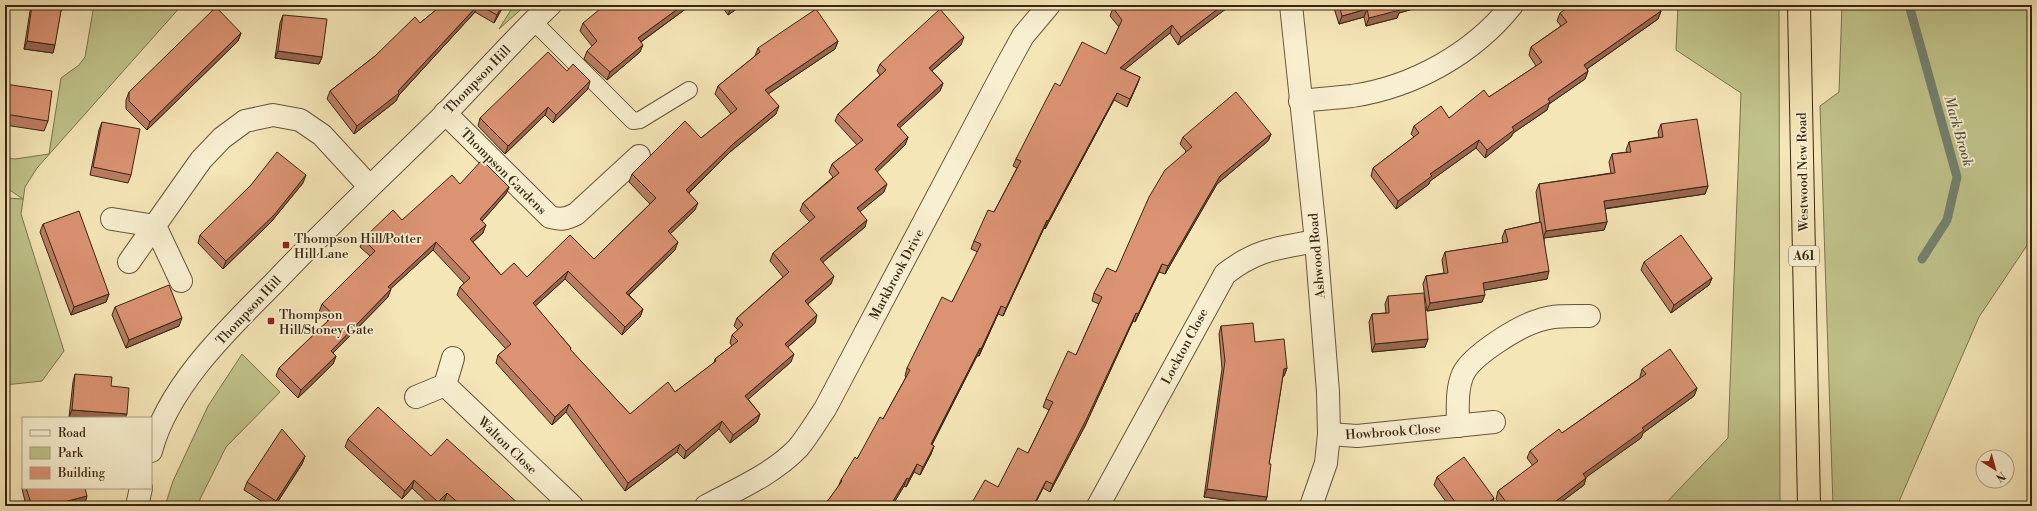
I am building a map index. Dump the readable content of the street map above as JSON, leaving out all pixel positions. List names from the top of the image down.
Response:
{
  "streets": {
    "highway": ["Westwood New Road", "A61"],
    "street": [
      "Thompson Hill",
      "Thompson Gardens",
      "Ashwood Road",
      "Markbrook Drive",
      "Lockton Close",
      "Howbrook Close",
      "Walton Close"
    ]
  },
  "crossings": [
    ["Thompson Hill", "Thompson Gardens"],
    ["Ashwood Road", "Lockton Close"],
    ["Ashwood Road", "Howbrook Close"]
  ],
  "water": ["Mark Brook"],
  "places": {
    "transit": ["Thompson Hill/Potter Hill Lane", "Thompson Hill/Stoney Gate"]
  },
  "legend": ["Road", "Park", "Building"],
  "north": "bottom right"
}
